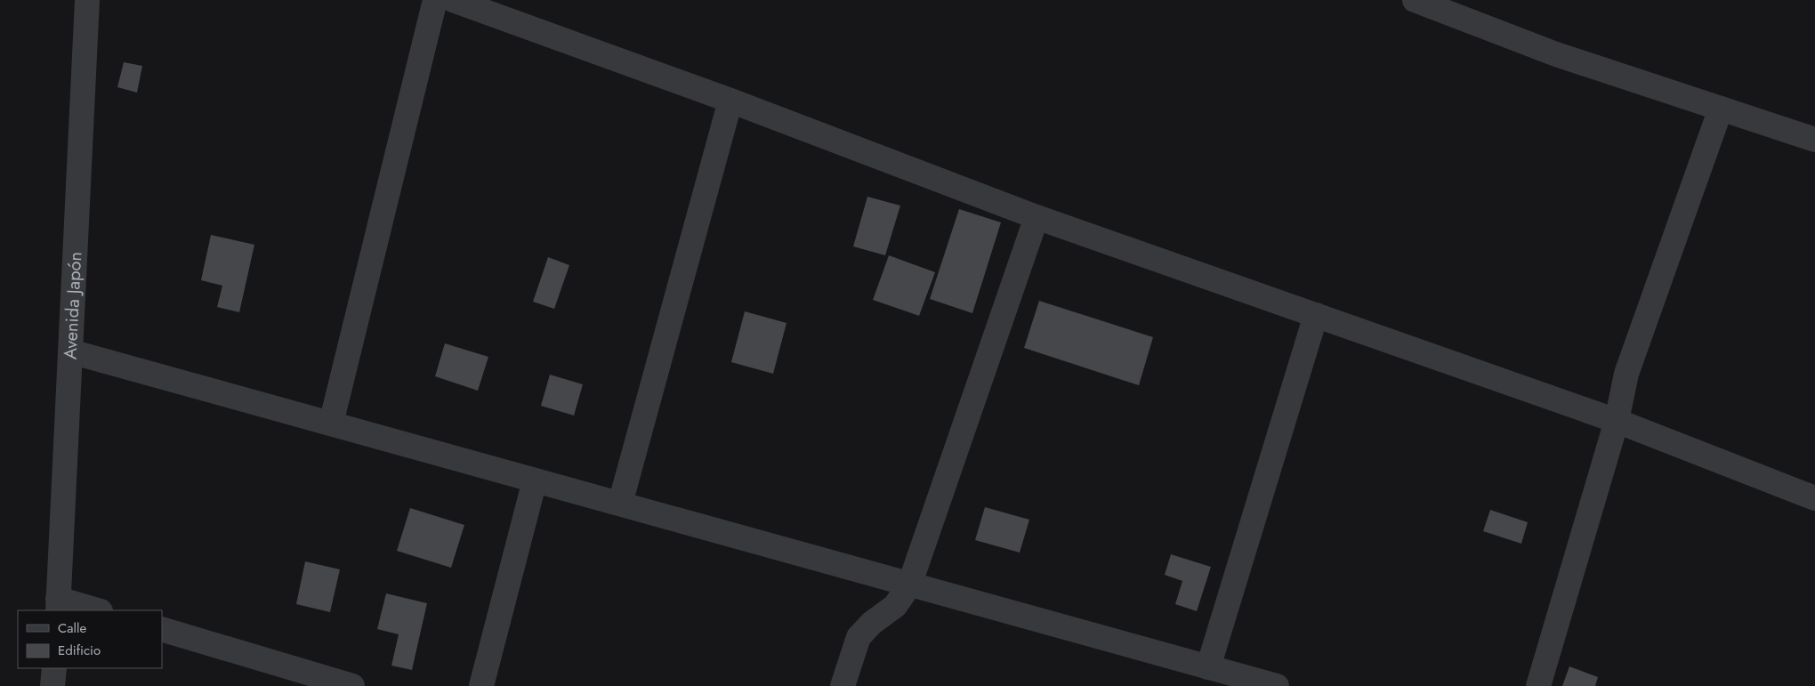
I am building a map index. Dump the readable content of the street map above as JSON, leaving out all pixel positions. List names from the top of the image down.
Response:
{
  "streets": {
    "street": ["Avenida Japón"]
  },
  "legend": ["Calle", "Edificio"]
}
